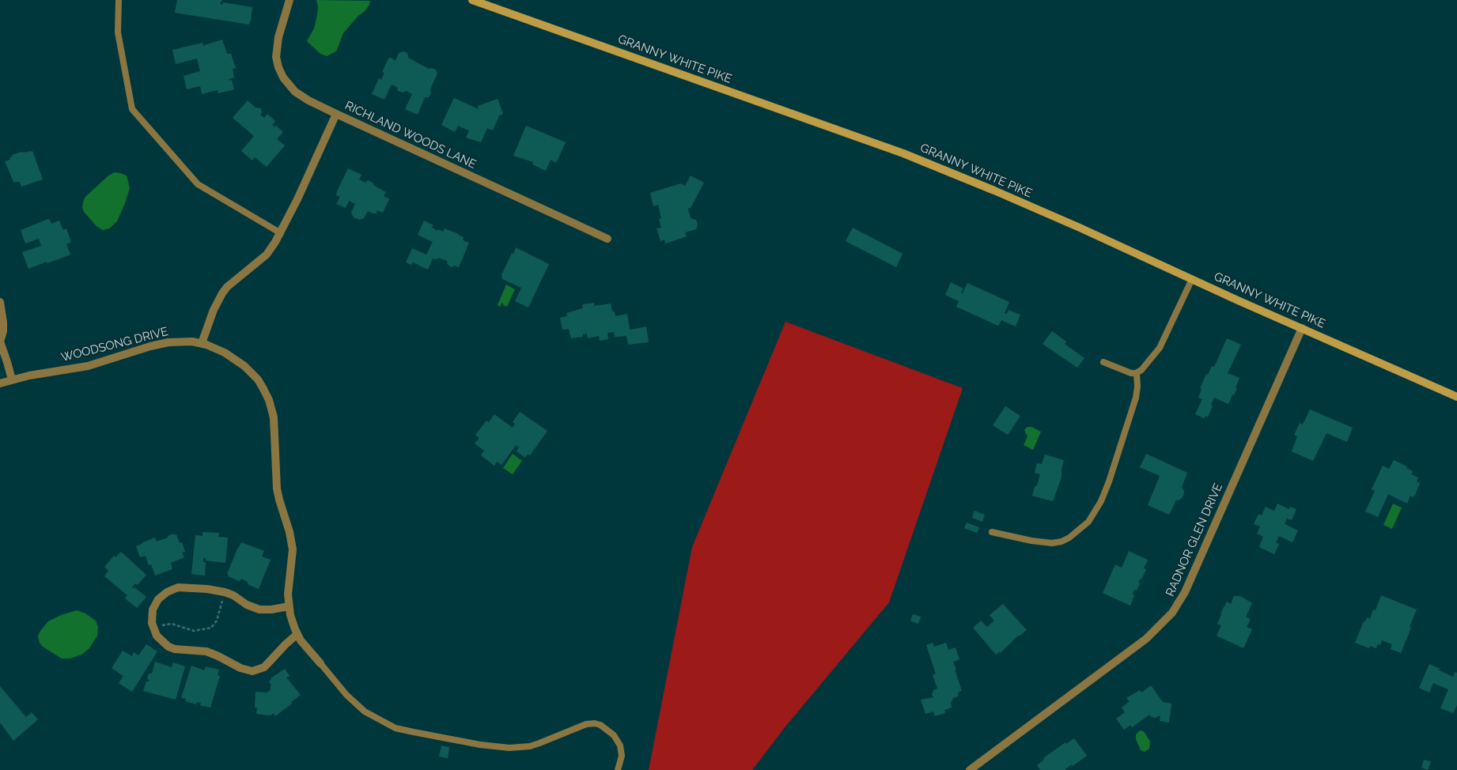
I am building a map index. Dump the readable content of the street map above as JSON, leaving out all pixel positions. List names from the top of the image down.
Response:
{
  "streets": {
    "main road": ["GRANNY WHITE PIKE"],
    "street": ["RICHLAND WOODS LANE", "WOODSONG DRIVE", "RADNOR GLEN DRIVE"]
  },
  "crossings": [
    ["GRANNY WHITE PIKE", "RADNOR GLEN DRIVE"]
  ]
}
